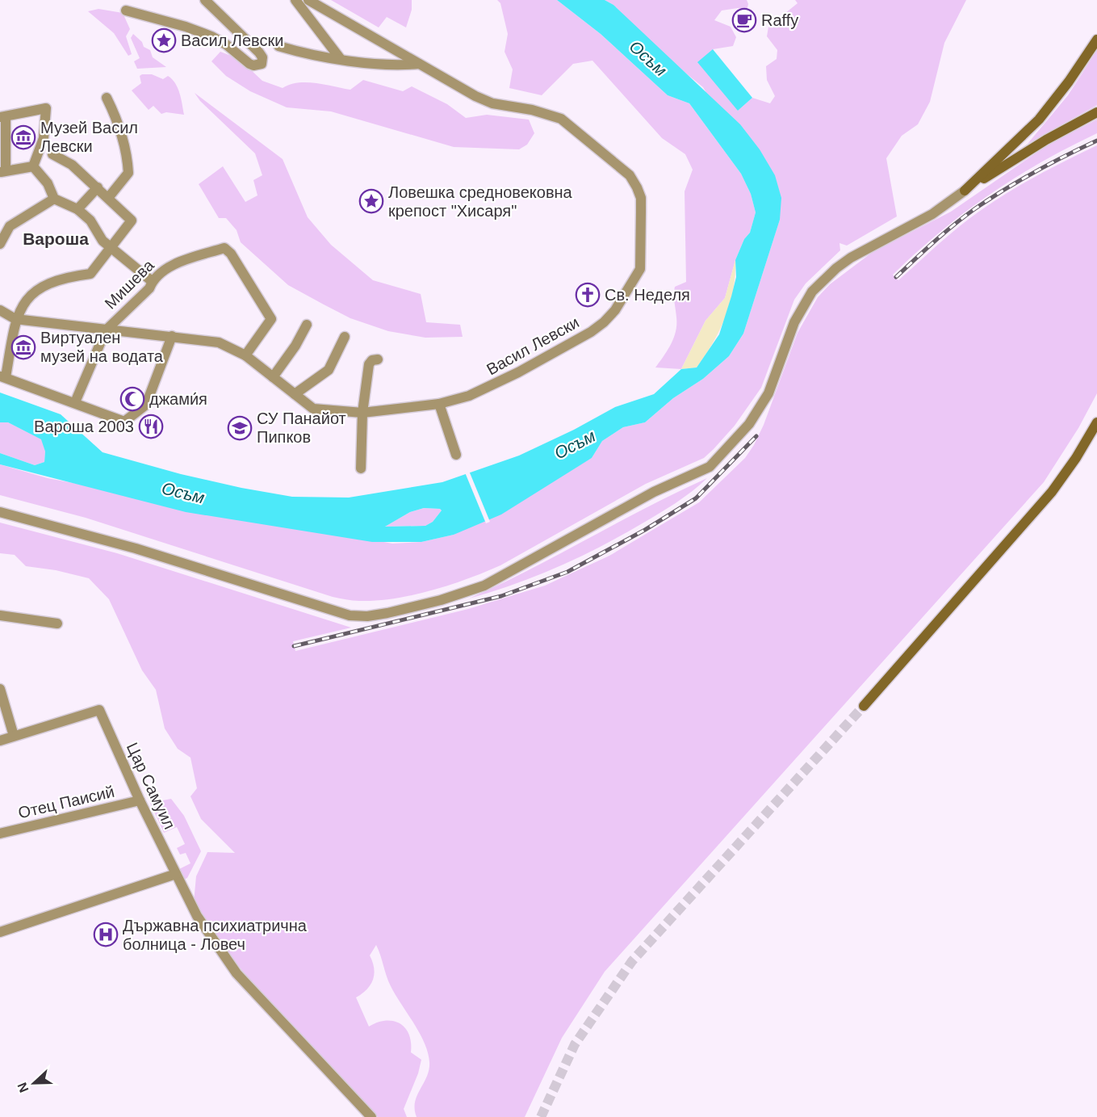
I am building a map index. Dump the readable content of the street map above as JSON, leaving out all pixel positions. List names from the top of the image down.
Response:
{
  "streets": {
    "street": [
      "Мишева",
      "Васил Левски",
      "Цар Самуил",
      "Отец Паисий"
    ]
  },
  "crossings": [
    ["Мишева", "Васил Левски"],
    ["Цар Самуил", "Отец Паисий"]
  ],
  "districts": ["Вароша"],
  "water": ["Осъм"],
  "places": {
    "cafe": ["Raffy"],
    "place": ["Васил Левски", "Ловешка средновековна крепост \"Хисаря\""],
    "museum": ["Музей Васил Левски", "Виртуален музей на водата"],
    "church": ["Св. Неделя"],
    "mosque": ["джами́я"],
    "restaurant": ["Вароша 2003"],
    "school or university": ["СУ Панайот Пипков"],
    "hospital": ["Държавна психиатрична болница - Ловеч"]
  },
  "north": "left"
}
